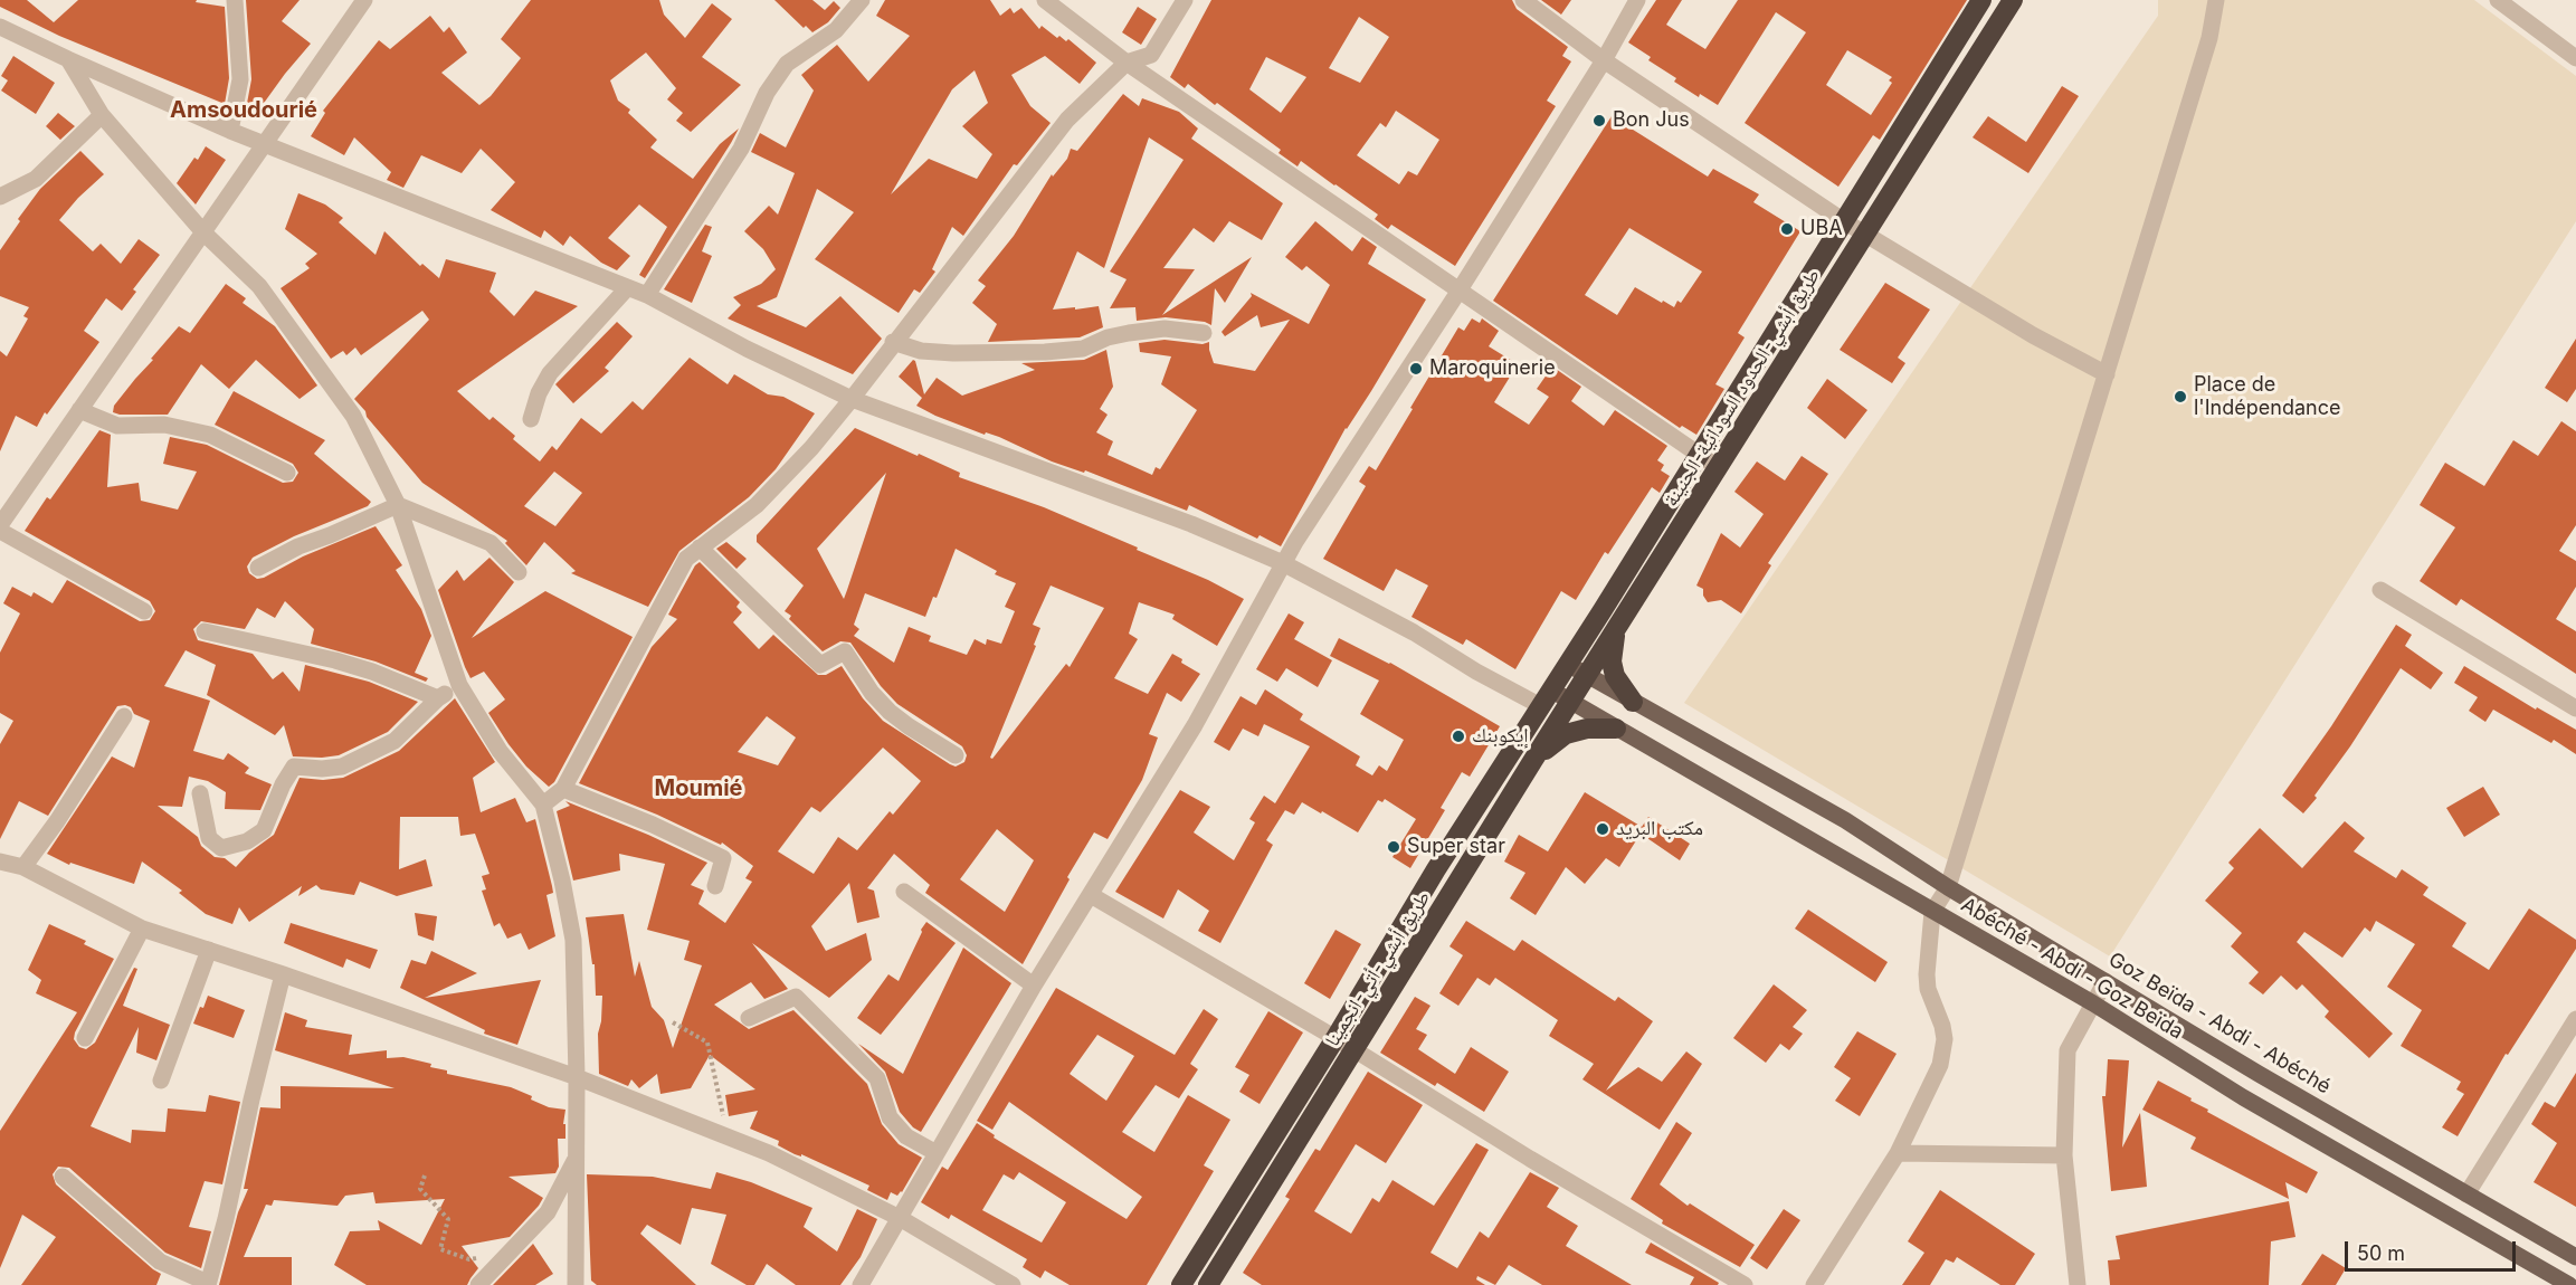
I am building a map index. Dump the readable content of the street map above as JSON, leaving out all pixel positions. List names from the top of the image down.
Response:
{
  "streets": {
    "highway": ["طريق أبشي-الحدود السودانية-الجنينة", "طريق أبشي-أتي-انجمينا"],
    "main road": ["Abéché - Abdi - Goz Beïda", "Goz Beïda - Abdi - Abéché"]
  },
  "crossings": [
    ["طريق أبشي-الحدود السودانية-الجنينة", "طريق أبشي-أتي-انجمينا"],
    ["طريق أبشي-الحدود السودانية-الجنينة", "Goz Beïda - Abdi - Abéché"],
    ["طريق أبشي-أتي-انجمينا", "Abéché - Abdi - Goz Beïda"],
    ["طريق أبشي-أتي-انجمينا", "Goz Beïda - Abdi - Abéché"]
  ],
  "districts": ["Amsoudourié", "Moumié"],
  "places": [
    "Bon Jus",
    "UBA",
    "Maroquinerie",
    "Place de l'Indépendance",
    "إيكوبنك",
    "مكتب البريد",
    "Super star"
  ],
  "scale_bar": "50 m"
}
